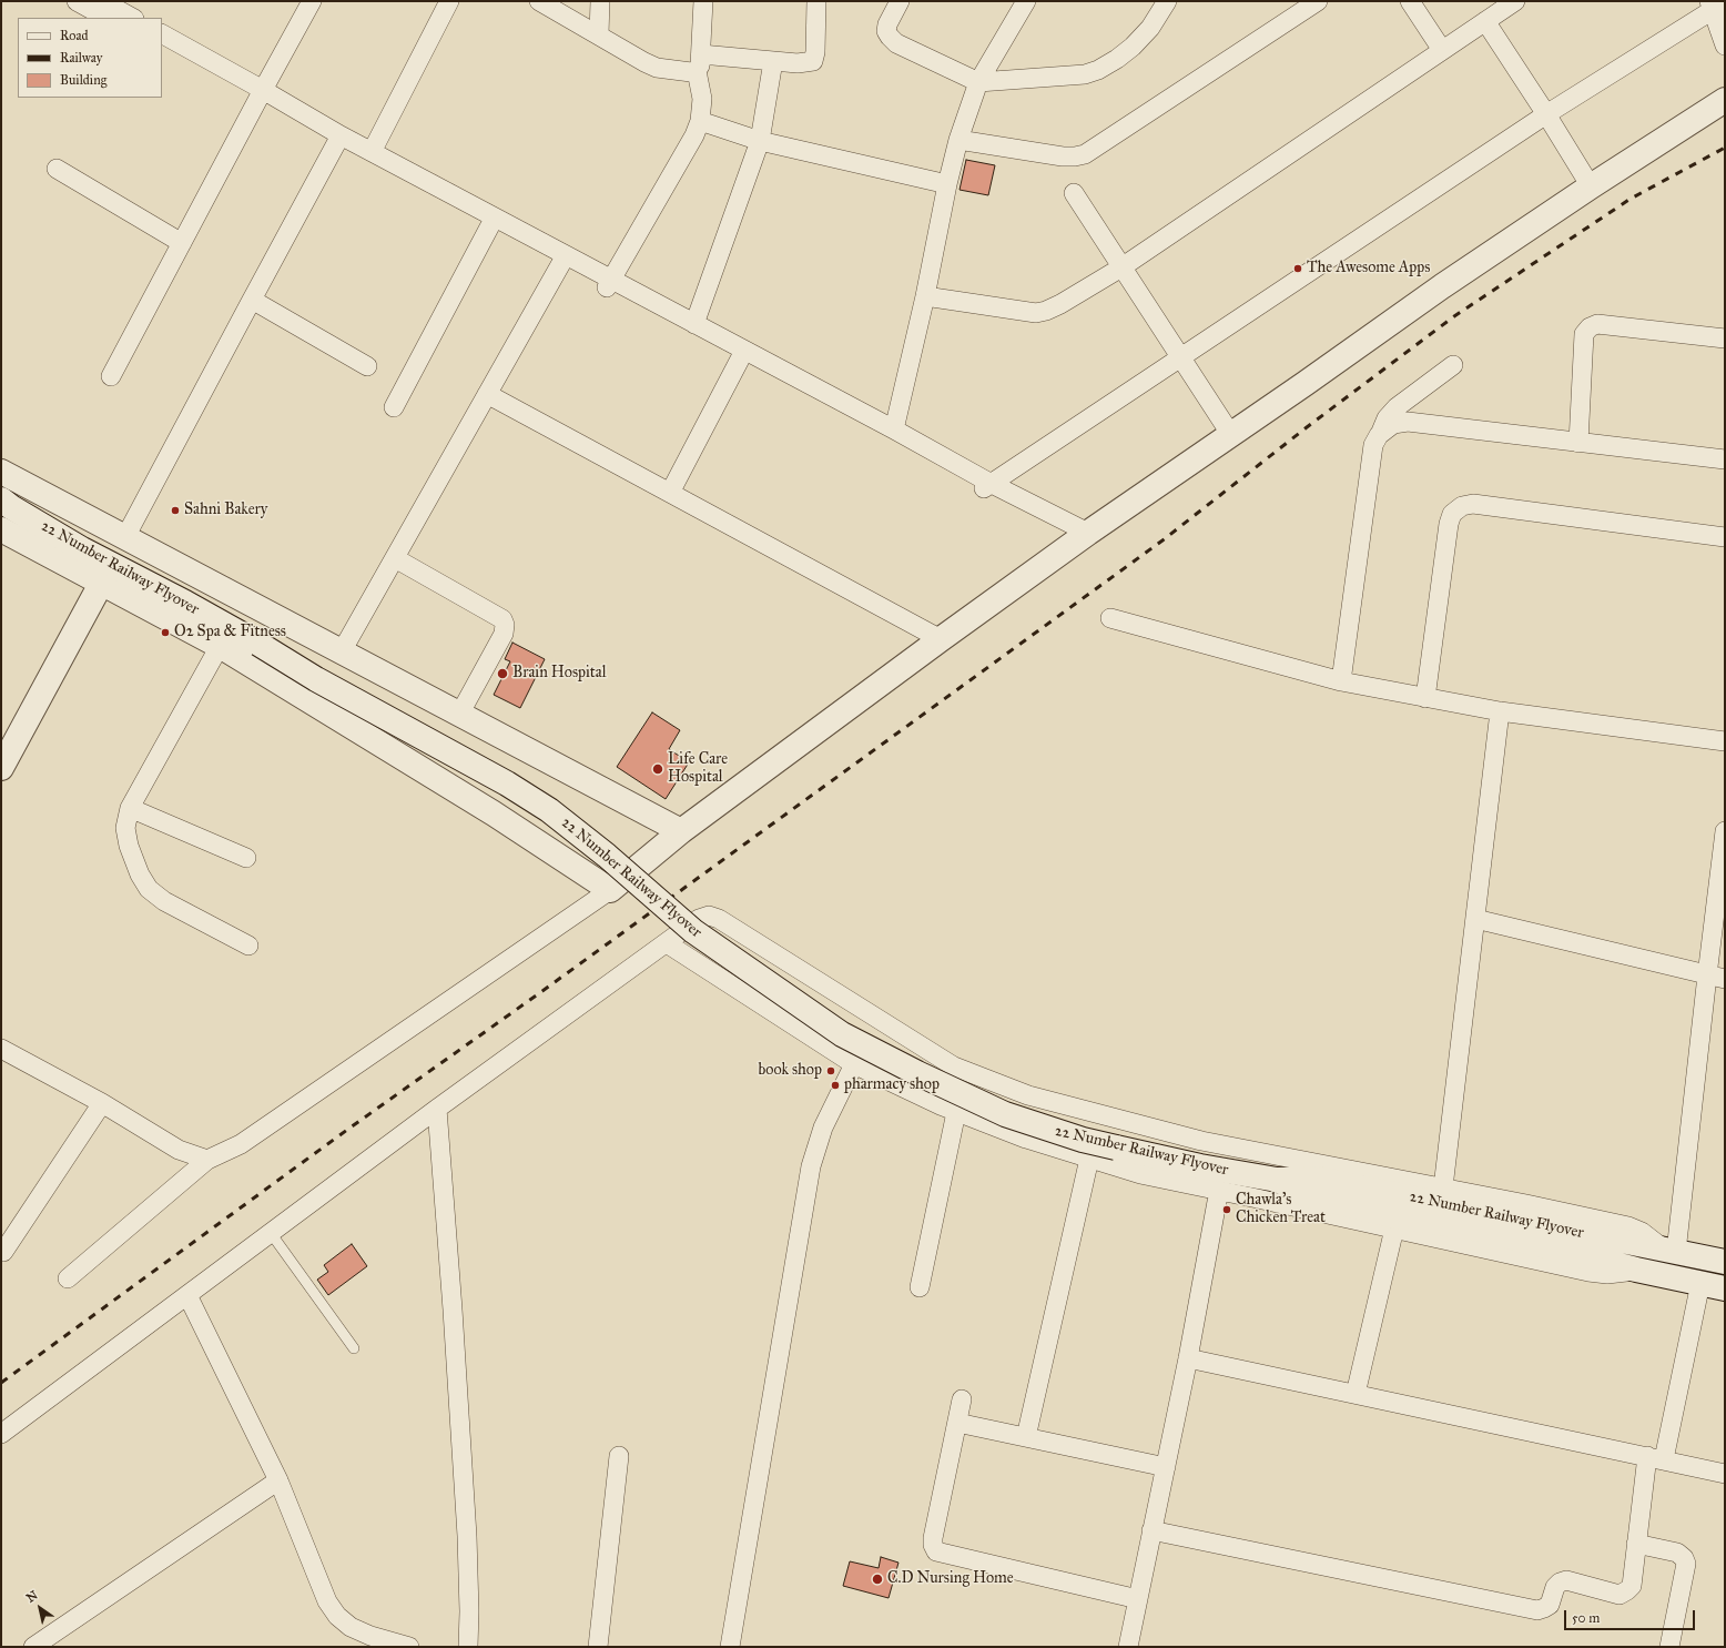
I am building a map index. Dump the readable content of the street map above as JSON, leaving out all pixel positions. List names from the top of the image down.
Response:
{
  "streets": {
    "street": ["22 Number Railway Flyover"]
  },
  "places": [
    "The Awesome Apps",
    "Sahni Bakery",
    "O2 Spa & Fitness",
    "Brain Hospital",
    "Life Care Hospital",
    "book shop",
    "pharmacy shop",
    "Chawla's Chicken Treat",
    "C.D Nursing Home"
  ],
  "legend": ["Road", "Railway", "Building"],
  "scale_bar": "50 m",
  "north": "top left"
}
